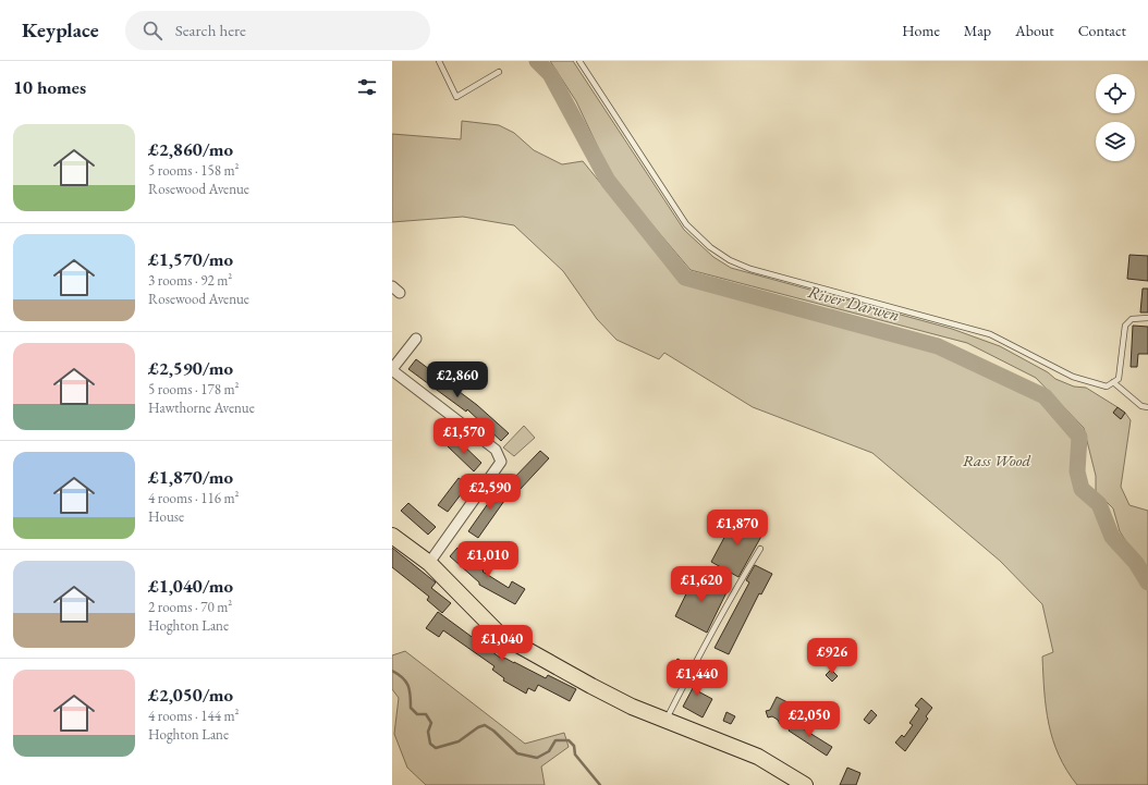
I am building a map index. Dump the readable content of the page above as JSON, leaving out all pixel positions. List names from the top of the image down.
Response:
{
  "water": ["River Darwen"],
  "parks": ["Rass Wood"],
  "page": {
    "header": "Keyplace",
    "search": "Search here",
    "nav": [
      "Home",
      "Map",
      "About",
      "Contact"
    ],
    "heading": "10 homes",
    "list": [
      {
        "name": "£2,860/mo",
        "note": "5 rooms · 158 m² · Rosewood Avenue"
      },
      {
        "name": "£1,570/mo",
        "note": "3 rooms · 92 m² · Rosewood Avenue"
      },
      {
        "name": "£2,590/mo",
        "note": "5 rooms · 178 m² · Hawthorne Avenue"
      },
      {
        "name": "£1,870/mo",
        "note": "4 rooms · 116 m² · House"
      },
      {
        "name": "£1,040/mo",
        "note": "2 rooms · 70 m² · Hoghton Lane"
      },
      {
        "name": "£2,050/mo",
        "note": "4 rooms · 144 m² · Hoghton Lane"
      }
    ],
    "price": [
      "£2,860",
      "£1,570",
      "£2,590",
      "£1,870",
      "£1,010",
      "£1,620",
      "£1,040",
      "£926",
      "£1,440",
      "£2,050"
    ]
  }
}
